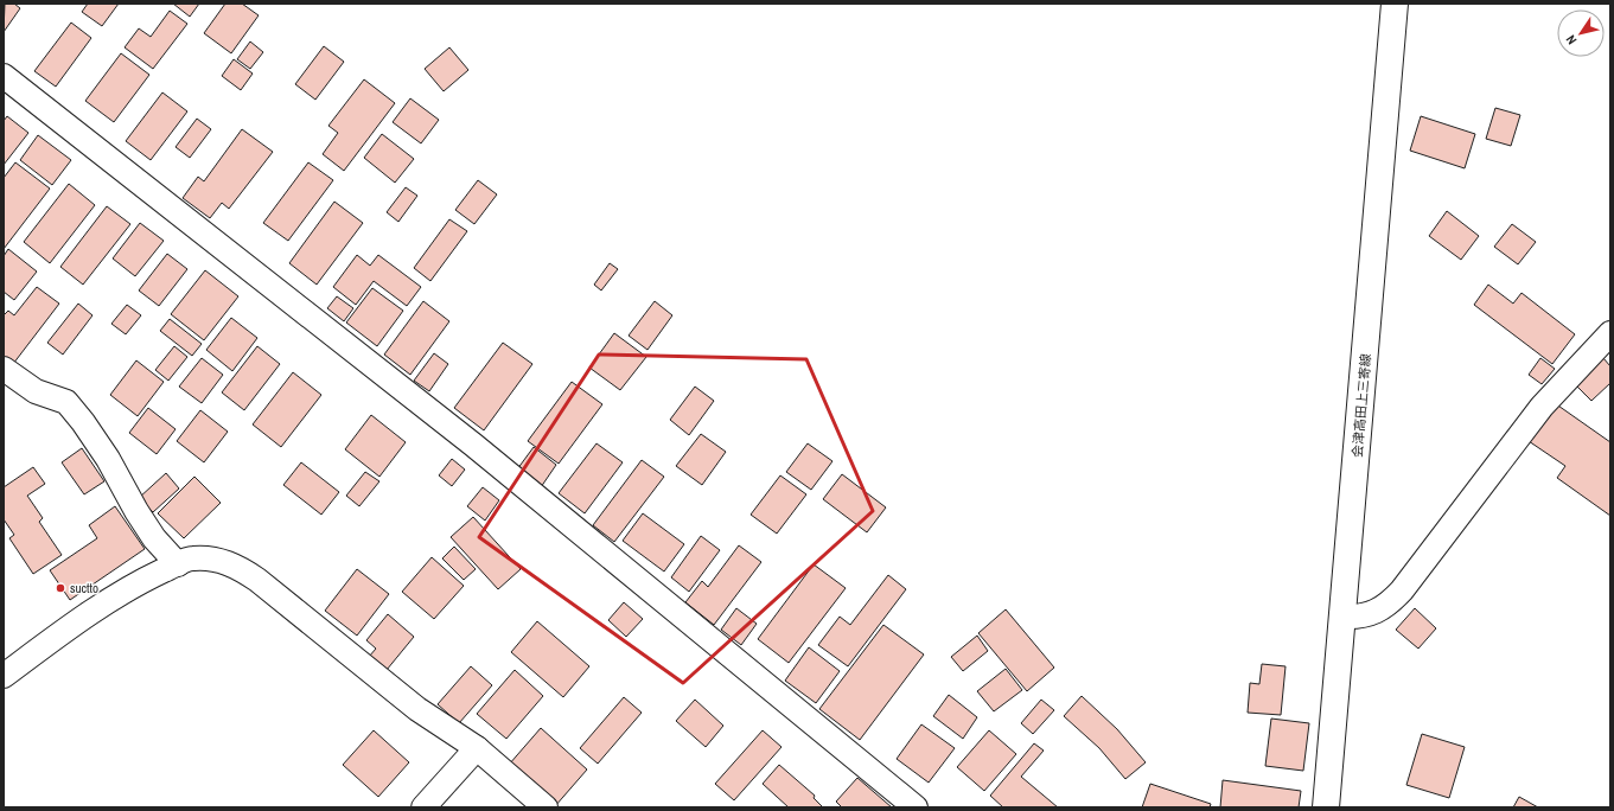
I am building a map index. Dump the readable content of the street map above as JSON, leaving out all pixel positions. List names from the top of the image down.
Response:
{
  "streets": {
    "main road": ["会津高田上三寄線"]
  },
  "places": ["suctto"],
  "north": "bottom left"
}
